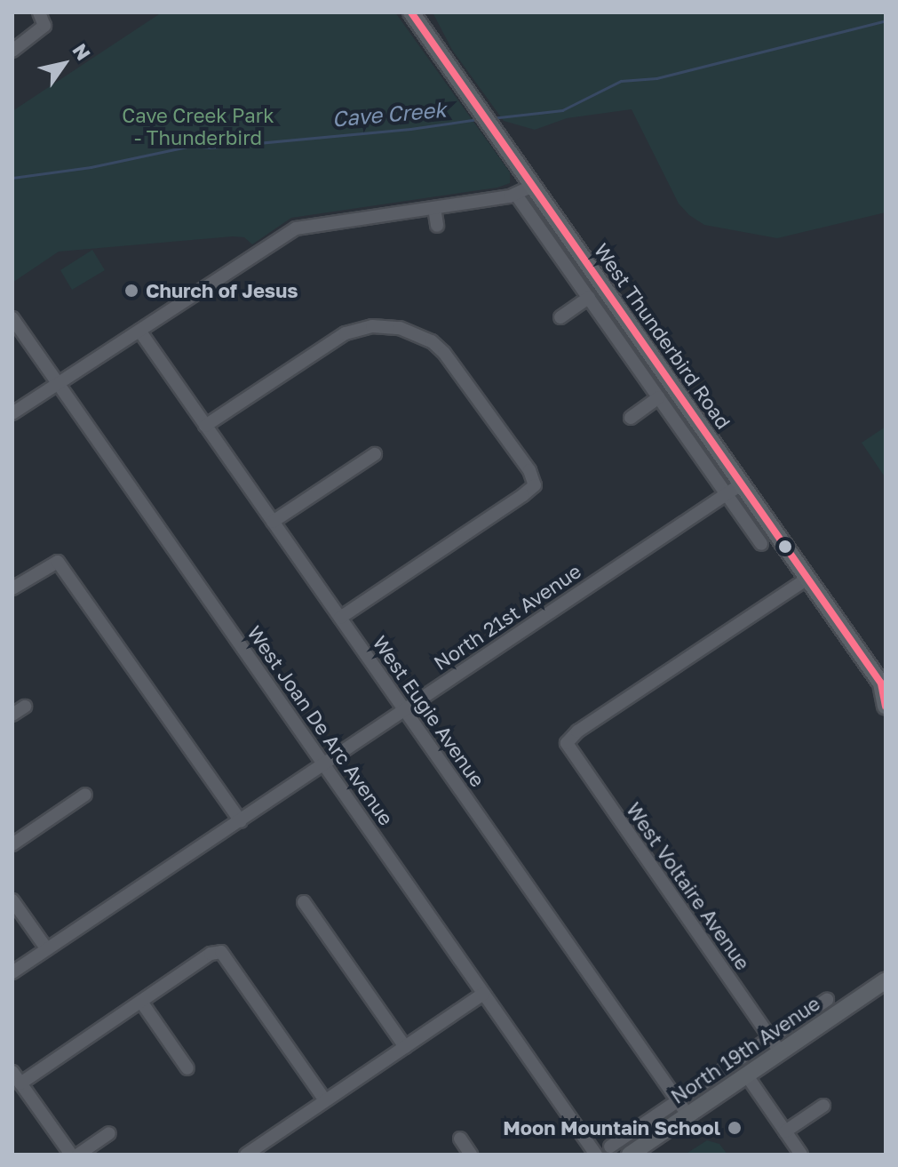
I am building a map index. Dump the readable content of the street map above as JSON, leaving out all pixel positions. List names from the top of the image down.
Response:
{
  "streets": {
    "main road": ["West Thunderbird Road", "North 19th Avenue"],
    "street": [
      "North 21st Avenue",
      "West Eugie Avenue",
      "West Joan De Arc Avenue",
      "West Voltaire Avenue"
    ]
  },
  "crossings": [
    ["West Thunderbird Road", "North 21st Avenue"],
    ["West Thunderbird Road", "West Voltaire Avenue"],
    ["North 21st Avenue", "West Eugie Avenue"],
    ["North 21st Avenue", "West Joan De Arc Avenue"],
    ["West Eugie Avenue", "North 19th Avenue"],
    ["West Voltaire Avenue", "North 19th Avenue"]
  ],
  "water": ["Cave Creek"],
  "parks": ["Cave Creek Park - Thunderbird"],
  "places": ["Church of Jesus", "Moon Mountain School"],
  "north": "top right"
}
